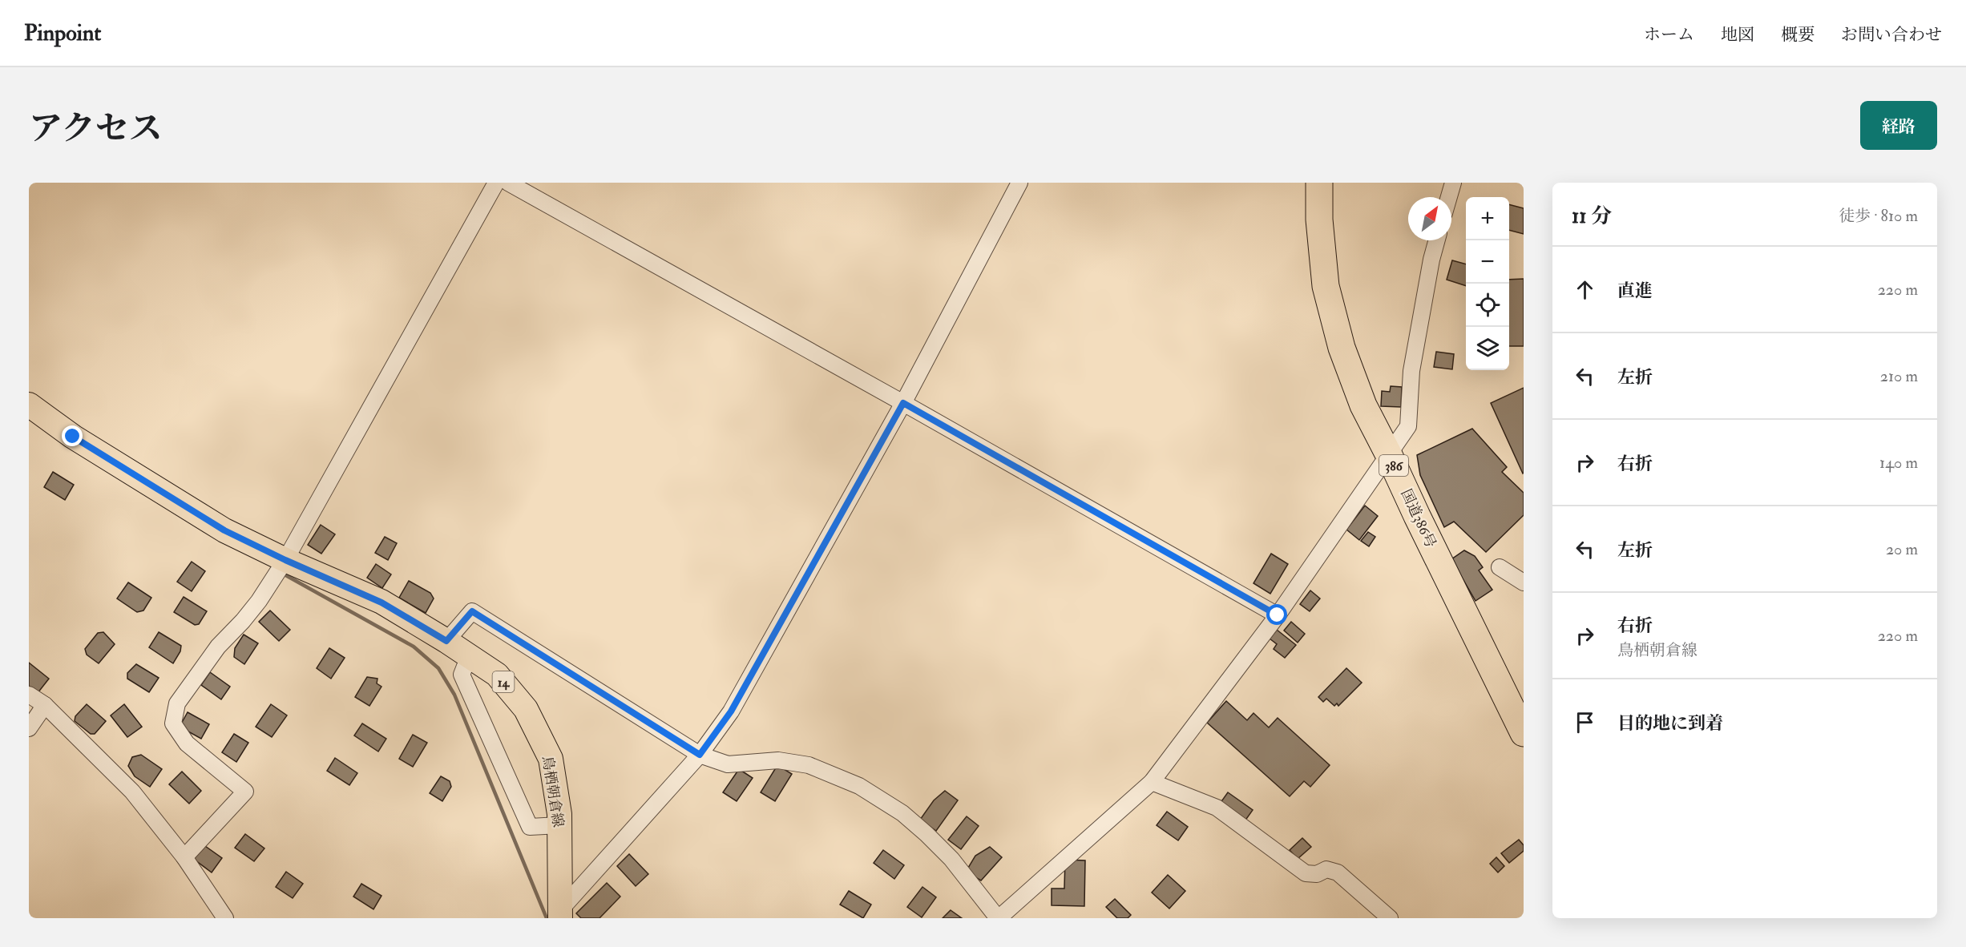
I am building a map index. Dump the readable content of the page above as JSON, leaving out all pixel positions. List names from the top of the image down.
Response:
{
  "streets": {
    "highway": ["386", "国道386号"],
    "main road": ["14", "鳥栖朝倉線"]
  },
  "north": "top right",
  "page": {
    "header": "Pinpoint",
    "nav": [
      "ホーム",
      "地図",
      "概要",
      "お問い合わせ"
    ],
    "title": "アクセス",
    "buttons": "経路",
    "heading": ["11 分", "徒歩 · 810 m"],
    "map_buttons": ["+", "−"],
    "list": [
      ["直進", "220 m"],
      ["左折", "210 m"],
      ["右折", "140 m"],
      ["左折", "20 m"],
      ["右折", "鳥栖朝倉線", "220 m"],
      "目的地に到着"
    ]
  }
}
